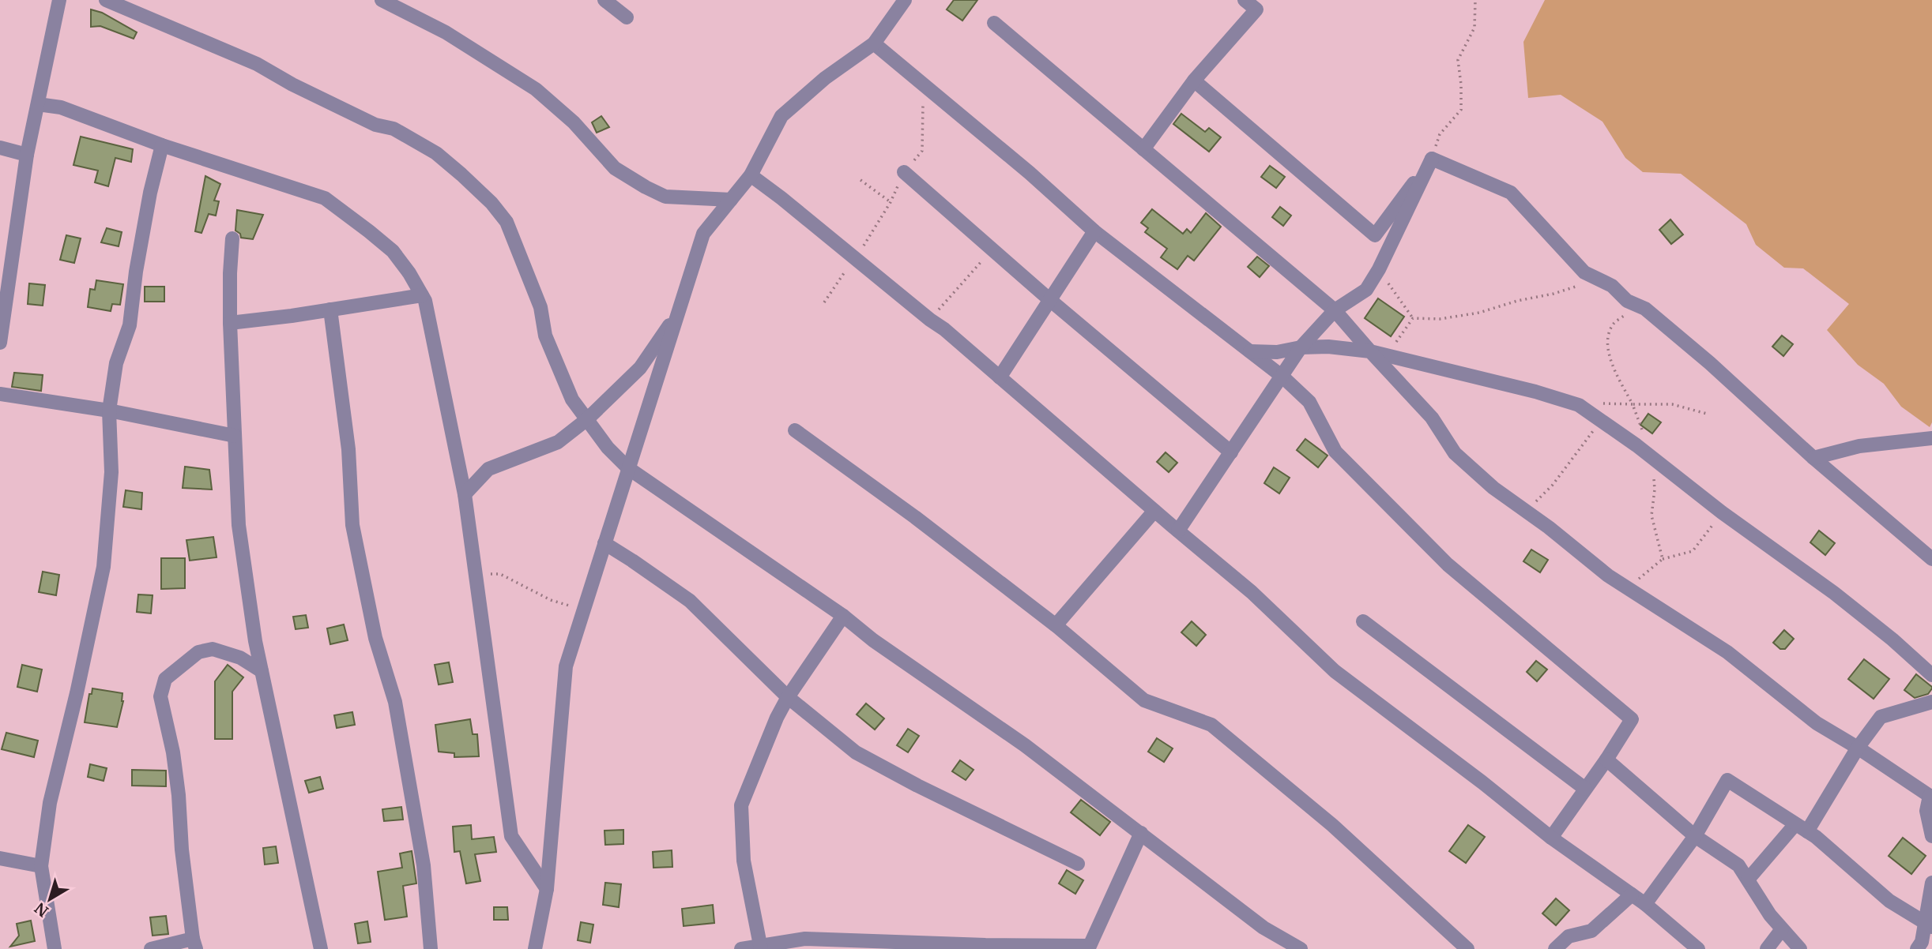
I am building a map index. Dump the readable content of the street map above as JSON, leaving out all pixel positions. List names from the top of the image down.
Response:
{
  "north": "bottom left"
}
